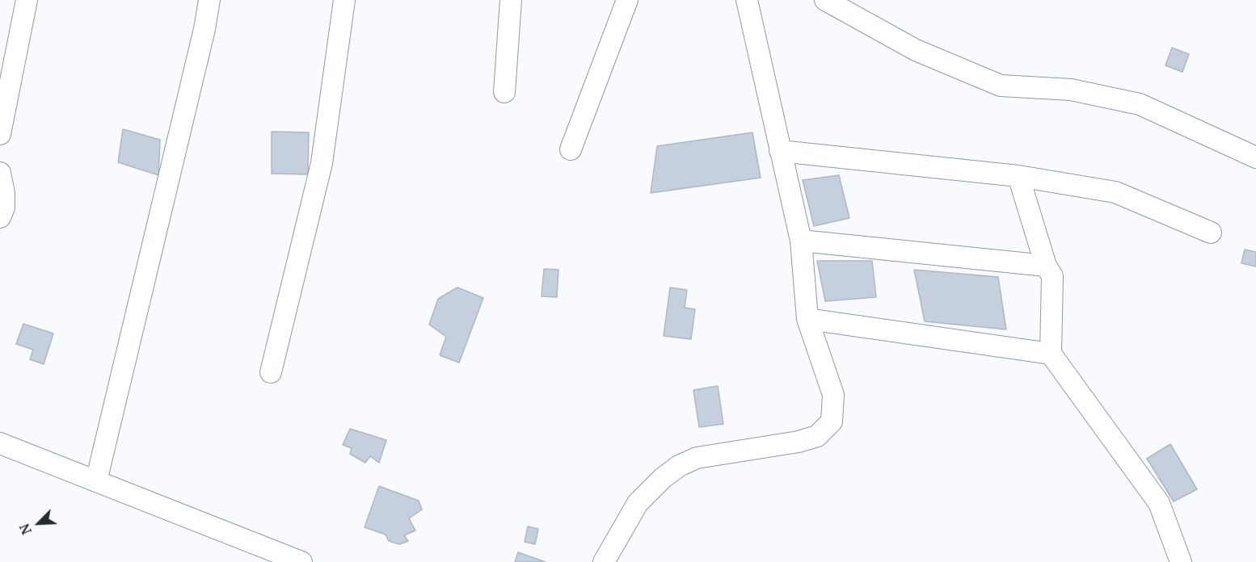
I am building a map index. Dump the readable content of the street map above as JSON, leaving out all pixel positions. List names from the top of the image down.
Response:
{
  "north": "bottom left"
}
